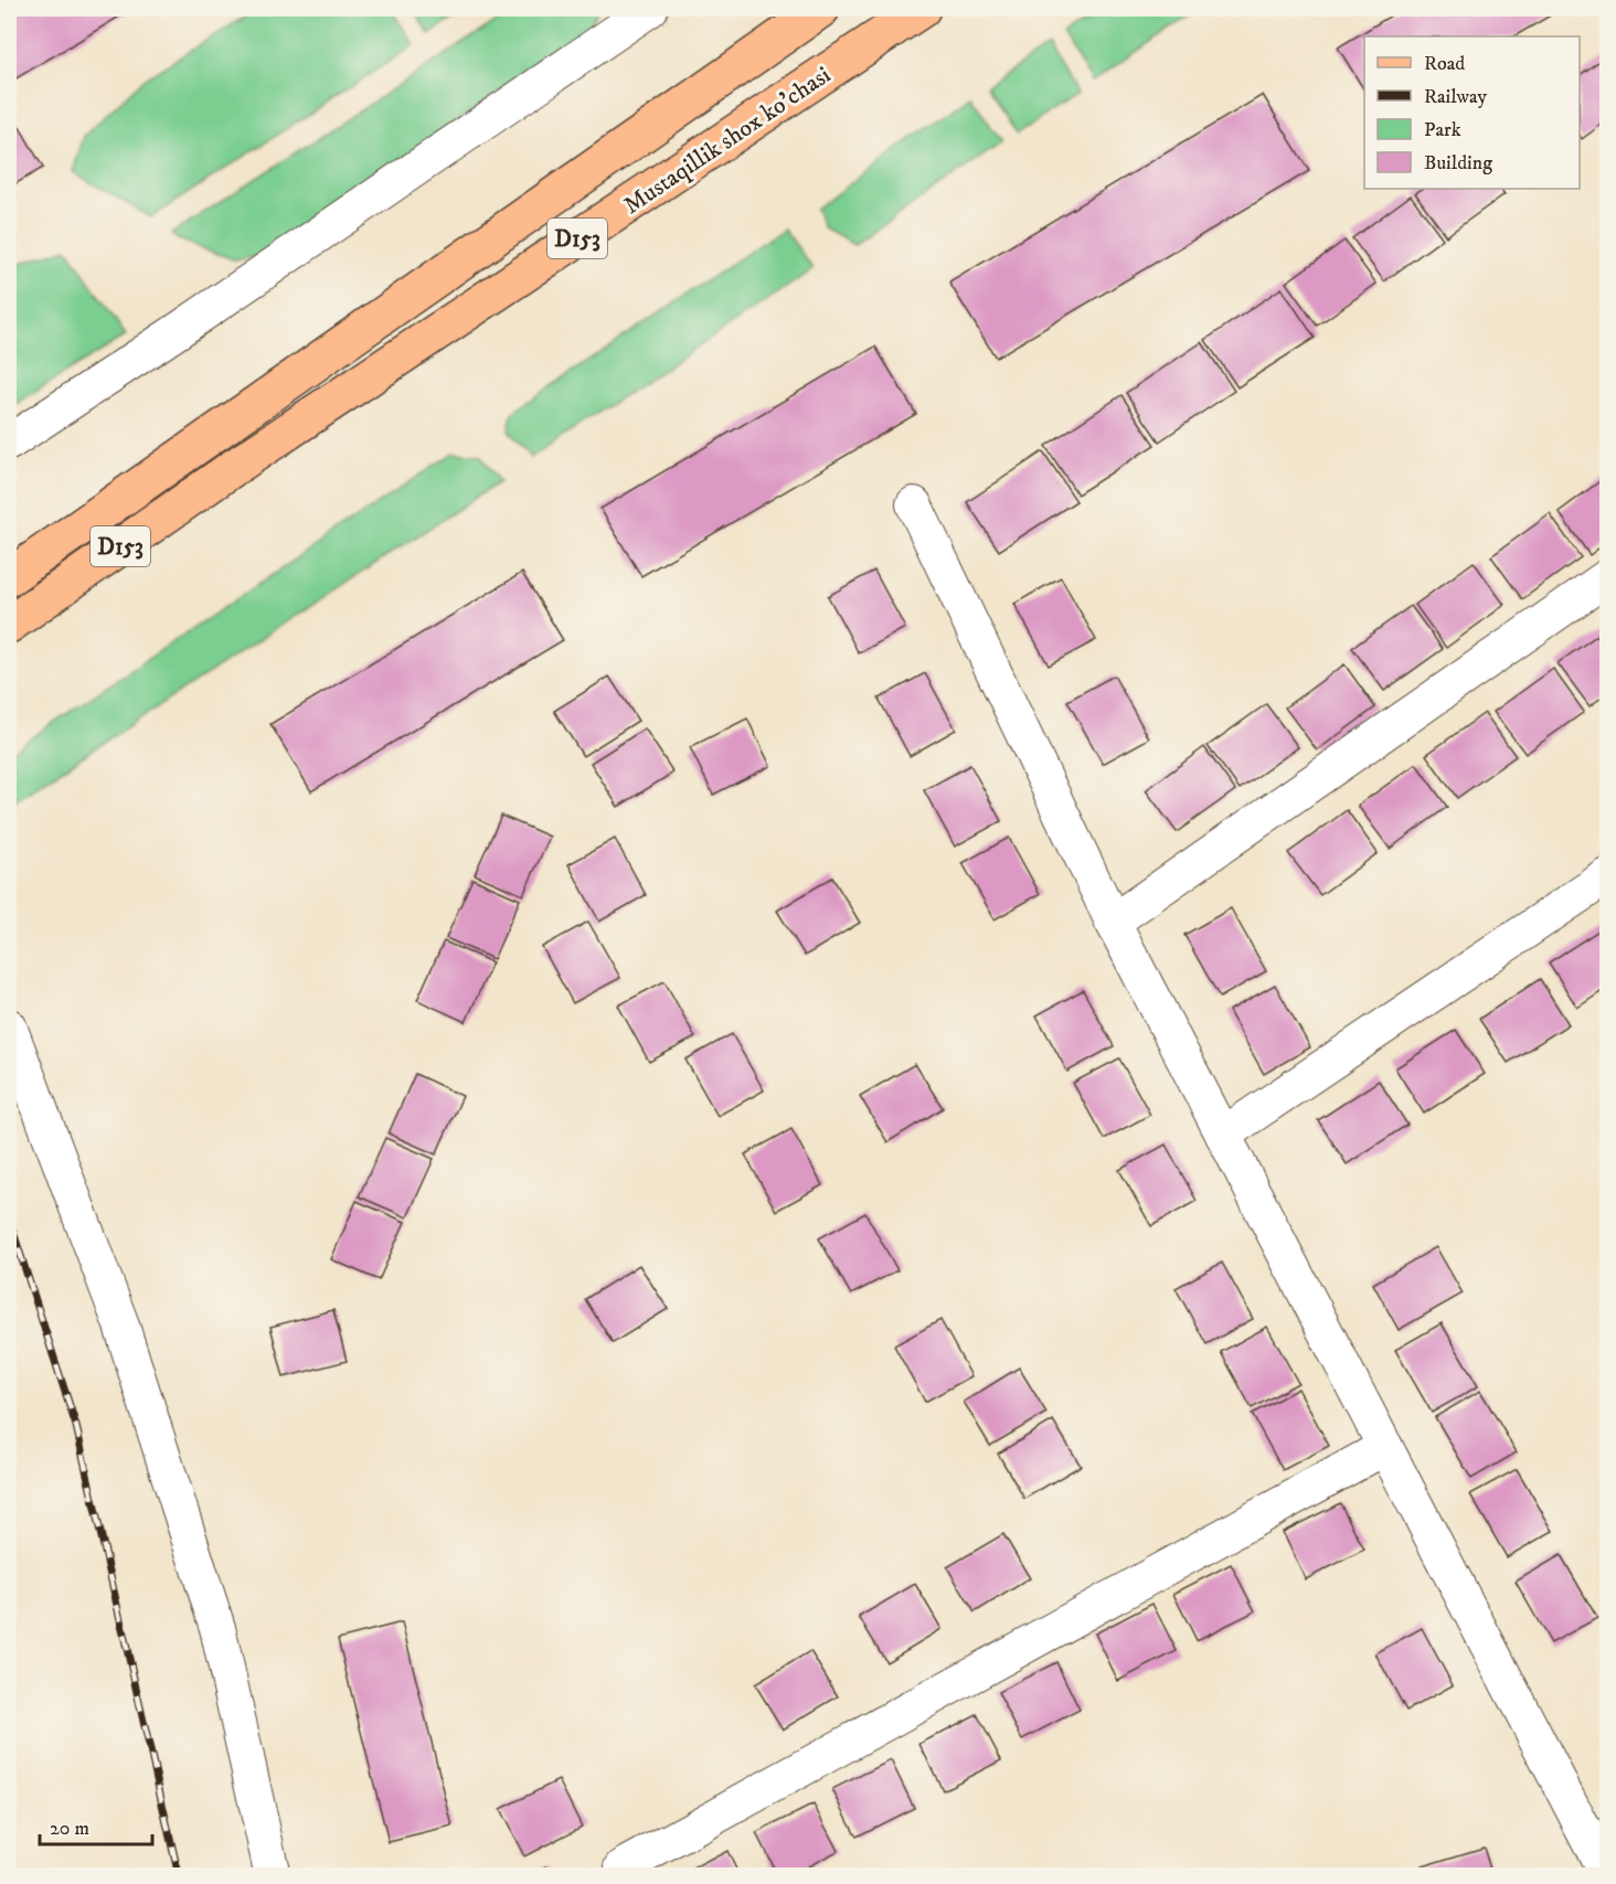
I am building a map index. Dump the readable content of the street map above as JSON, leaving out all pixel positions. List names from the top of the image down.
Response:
{
  "streets": {
    "main road": ["Mustaqillik shox ko'chasi", "D153"]
  },
  "legend": [
    "Road",
    "Railway",
    "Park",
    "Building"
  ],
  "scale_bar": "20 m"
}
